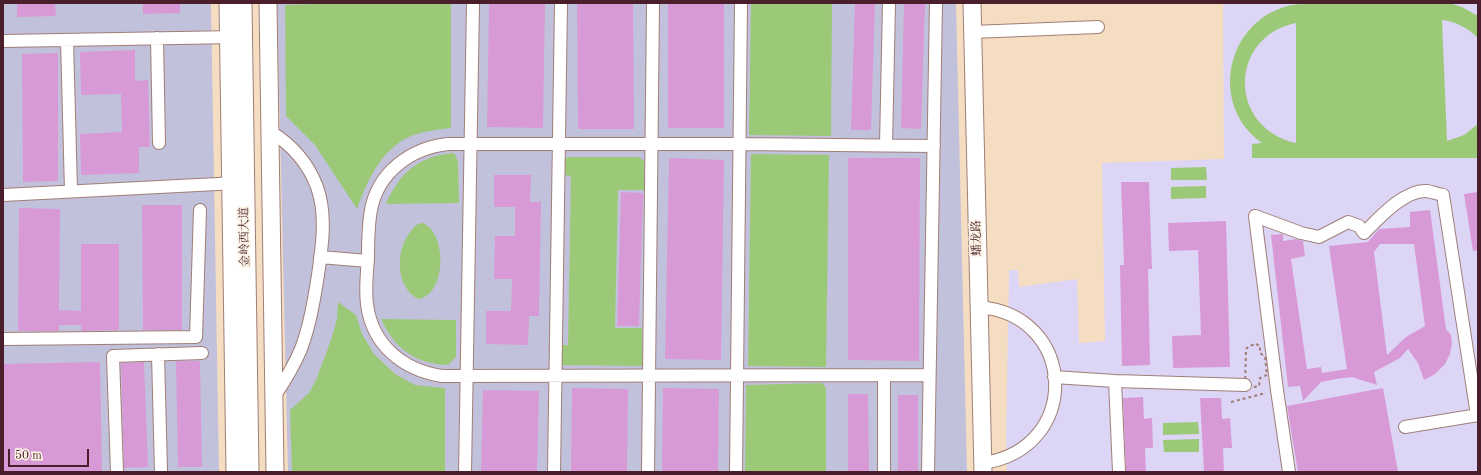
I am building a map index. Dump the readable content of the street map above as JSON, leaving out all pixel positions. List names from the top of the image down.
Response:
{
  "streets": {
    "main road": ["金岭西大道"],
    "street": ["蟠龙路"]
  },
  "scale_bar": "50 m"
}
